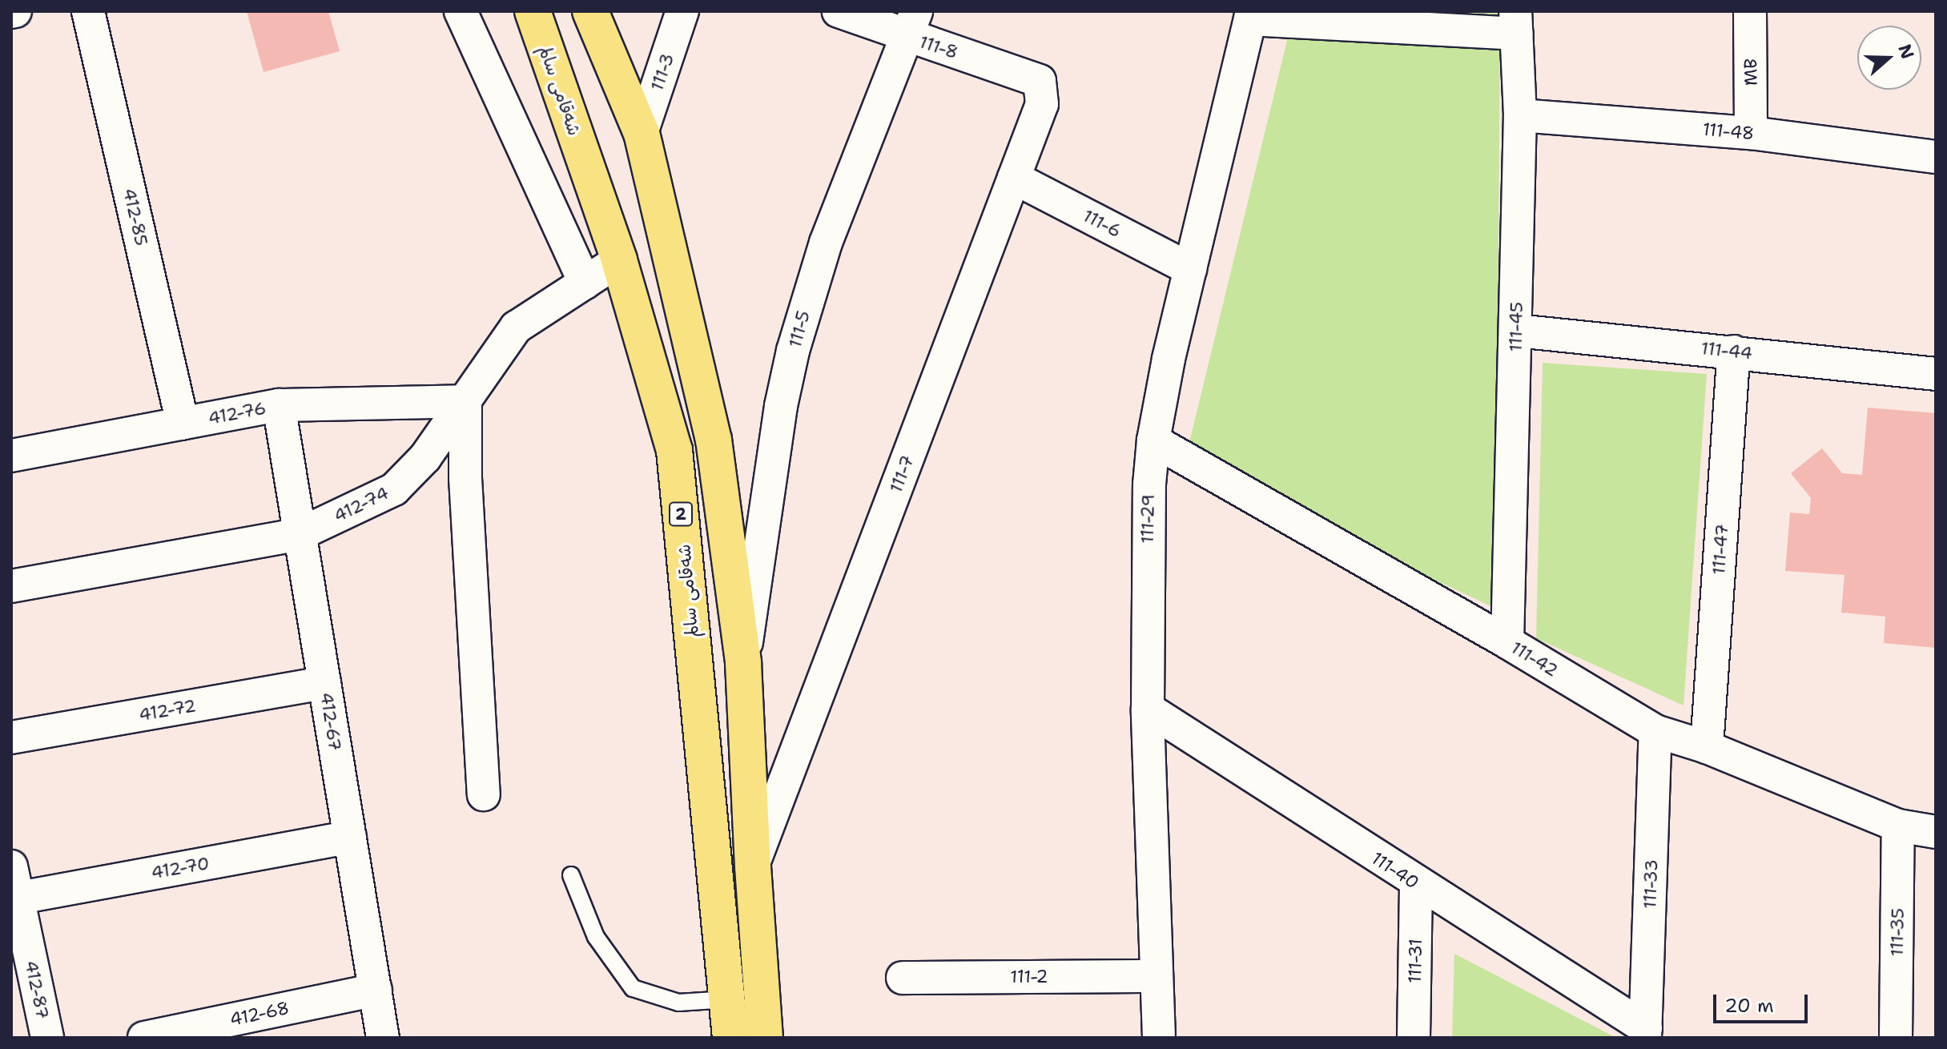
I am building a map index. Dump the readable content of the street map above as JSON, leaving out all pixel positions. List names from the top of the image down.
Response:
{
  "streets": {
    "main road": ["شەقامی سالم", "2"],
    "street": [
      "111-8",
      "111-3",
      "MB",
      "111-48",
      "412-85",
      "111-6",
      "111-45",
      "111-5",
      "111-44",
      "412-76",
      "111-7",
      "412-74",
      "111-29",
      "111-47",
      "111-42",
      "412-72",
      "412-67",
      "412-70",
      "111-40",
      "111-33",
      "111-35",
      "111-31",
      "111-2",
      "412-87",
      "412-68"
    ]
  },
  "crossings": [
    ["111-8", "111-5"],
    ["111-8", "111-7"],
    ["MB", "111-48"],
    ["شەقامی سالم", "412-74"],
    ["111-48", "111-45"],
    ["412-85", "412-76"],
    ["111-6", "111-7"],
    ["111-6", "111-29"],
    ["111-45", "111-44"],
    ["111-45", "111-42"],
    ["111-44", "111-47"],
    ["412-76", "412-74"],
    ["412-76", "412-67"],
    ["412-74", "412-67"],
    ["111-29", "111-42"],
    ["111-29", "111-40"],
    ["111-29", "111-2"],
    ["111-47", "111-42"],
    ["111-42", "111-33"],
    ["111-42", "111-35"],
    ["412-72", "412-67"],
    ["412-67", "412-70"],
    ["412-67", "412-68"],
    ["412-70", "412-87"],
    ["111-40", "111-33"],
    ["111-40", "111-31"]
  ],
  "scale_bar": "20 m",
  "north": "right"
}
